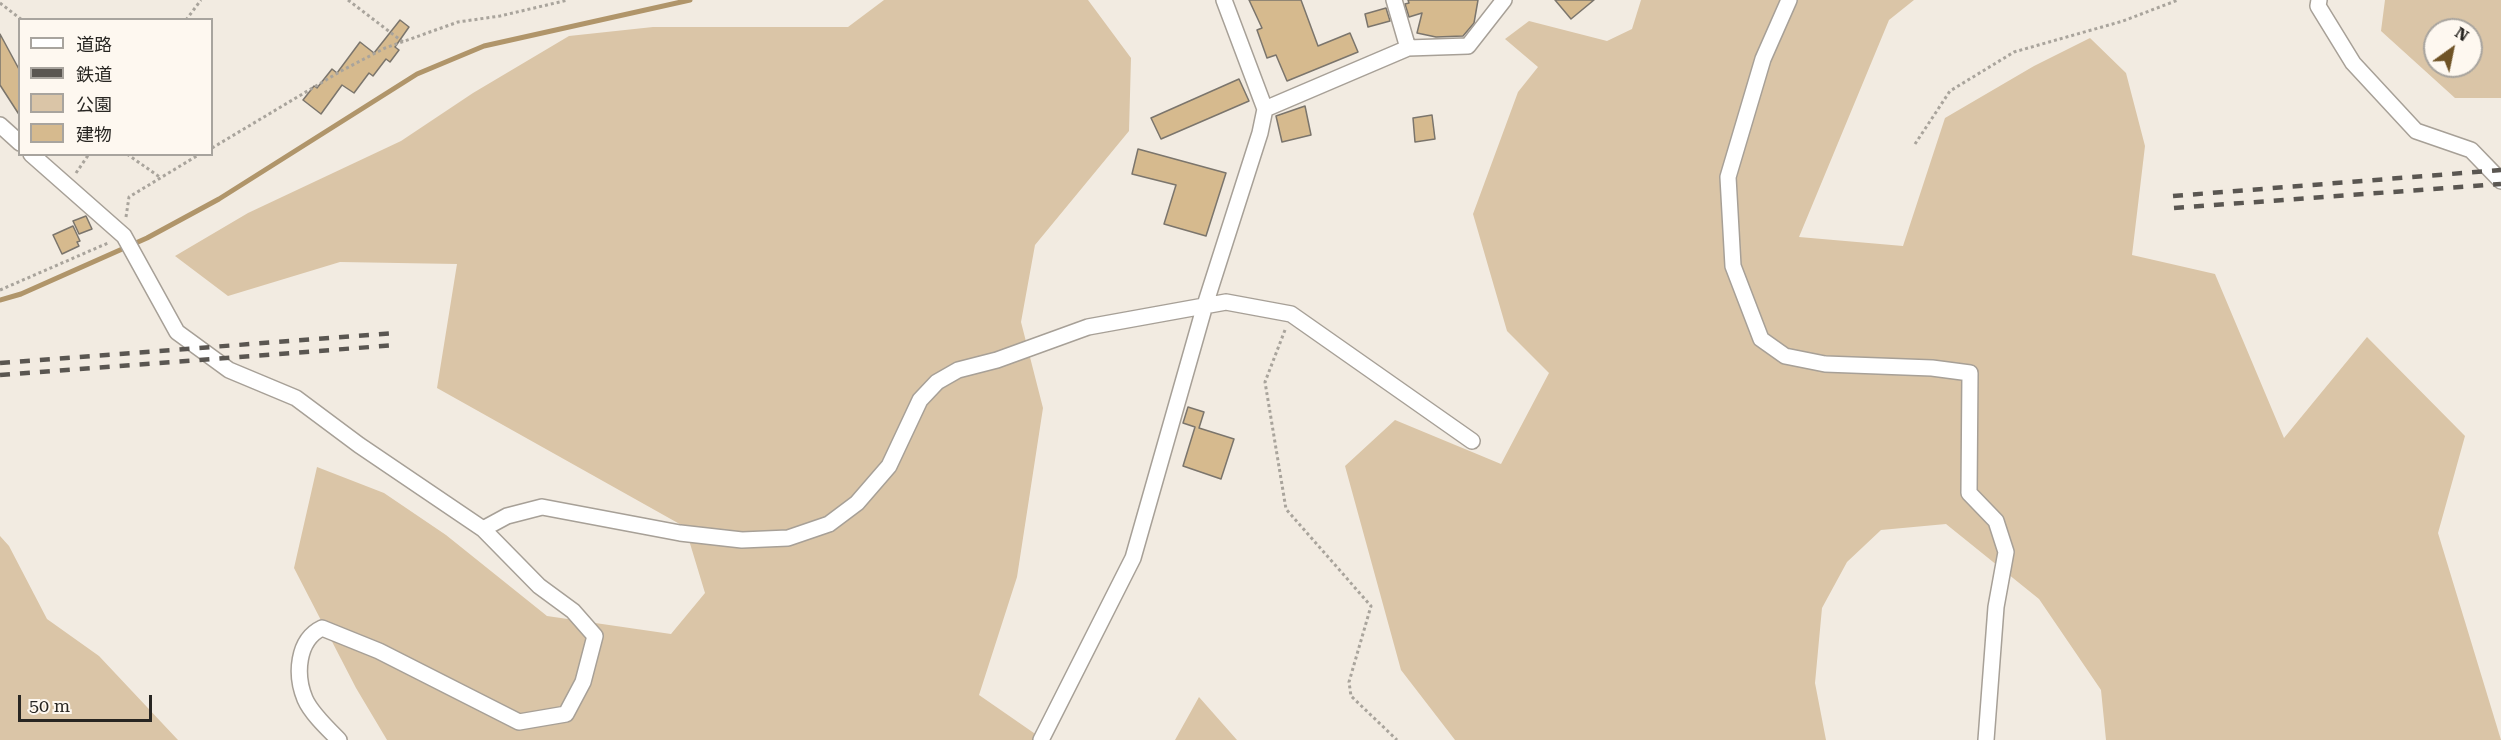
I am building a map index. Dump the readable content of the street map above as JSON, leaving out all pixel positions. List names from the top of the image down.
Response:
{
  "legend": [
    "道路",
    "鉄道",
    "公園",
    "建物"
  ],
  "scale_bar": "50 m",
  "north": "top right"
}
